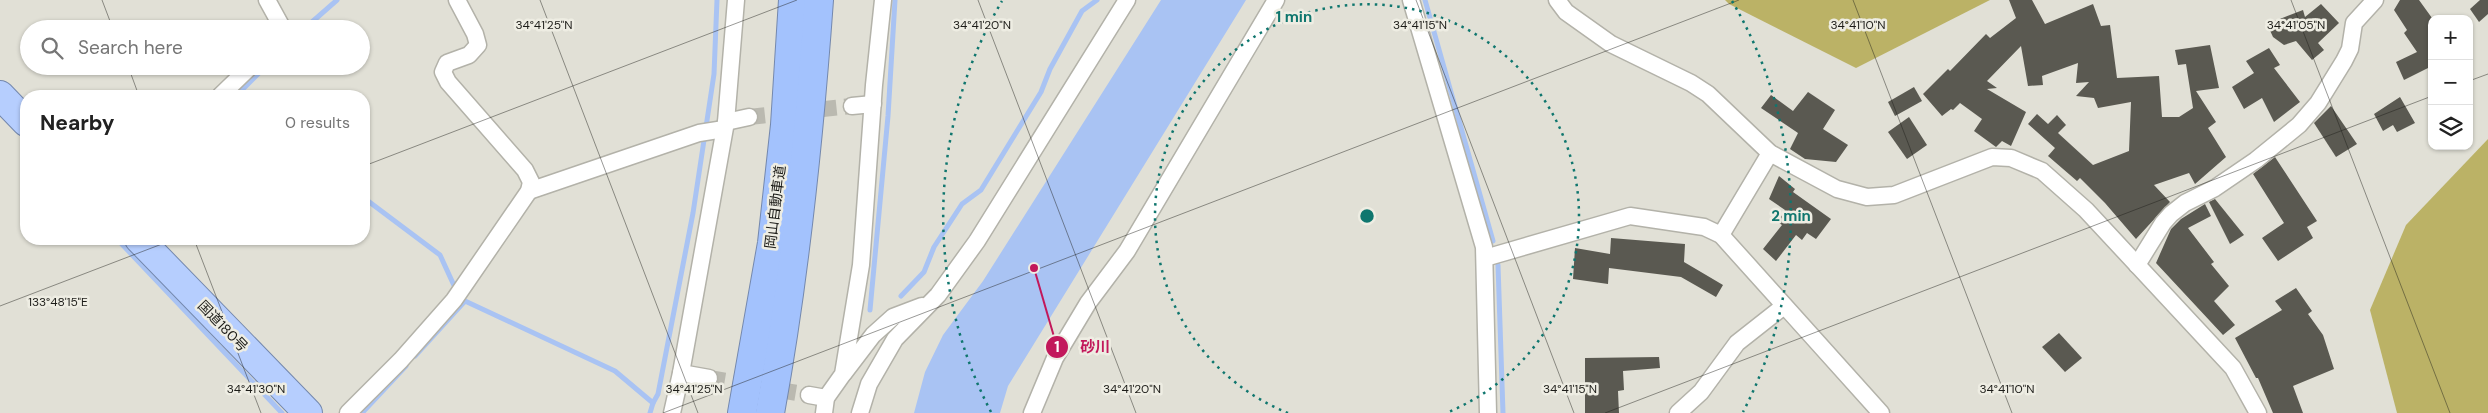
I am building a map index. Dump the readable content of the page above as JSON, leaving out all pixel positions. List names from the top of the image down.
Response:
{
  "streets": {
    "highway": ["岡山自動車道", "国道180号"]
  },
  "places": ["砂川"],
  "page": {
    "map_buttons": ["+", "−"],
    "search": "Search here",
    "heading": ["Nearby", "0 results"]
  },
  "coordinates": [
    "34°41'15\"N",
    "34°41'10\"N",
    "34°41'05\"N",
    "34°41'25\"N",
    "34°41'20\"N",
    "133°48'15\"E",
    "34°41'30\"N"
  ],
  "rings": ["1 min", "2 min"]
}
